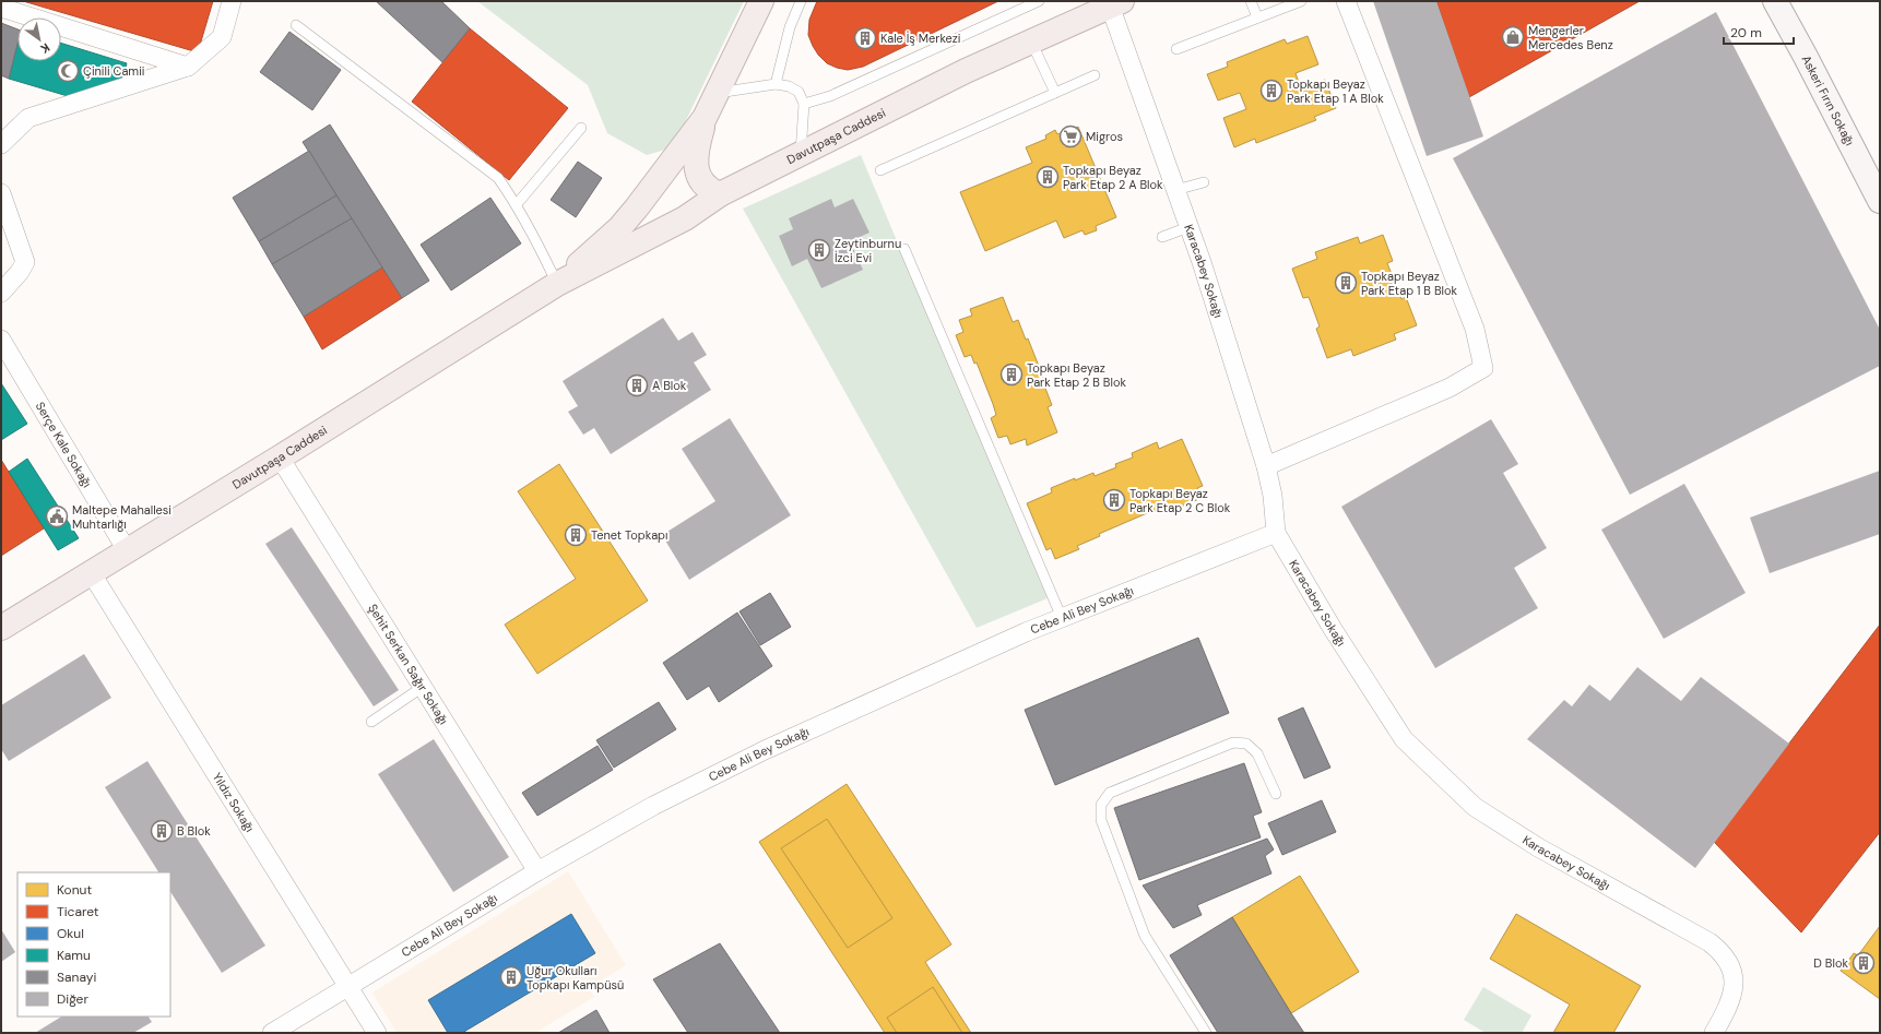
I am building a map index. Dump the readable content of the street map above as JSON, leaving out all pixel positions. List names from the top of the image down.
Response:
{
  "streets": {
    "main road": ["Davutpaşa Caddesi"],
    "street": [
      "Askeri Fırın Sokağı",
      "Karacabey Sokağı",
      "Serçe Kale Sokağı",
      "Cebe Ali Bey Sokağı",
      "Şehit Serkan Sağır Sokağı",
      "Yıldız Sokağı"
    ]
  },
  "crossings": [
    ["Davutpaşa Caddesi", "Karacabey Sokağı"],
    ["Davutpaşa Caddesi", "Serçe Kale Sokağı"],
    ["Davutpaşa Caddesi", "Şehit Serkan Sağır Sokağı"],
    ["Davutpaşa Caddesi", "Yıldız Sokağı"],
    ["Karacabey Sokağı", "Cebe Ali Bey Sokağı"],
    ["Cebe Ali Bey Sokağı", "Şehit Serkan Sağır Sokağı"],
    ["Cebe Ali Bey Sokağı", "Yıldız Sokağı"]
  ],
  "places": {
    "shop": ["Mengerler Mercedes Benz"],
    "building": [
      "Kale İş Merkezi",
      "Topkapı Beyaz Park Etap 1 A Blok",
      "Topkapı Beyaz Park Etap 2 A Blok",
      "Zeytinburnu İzci Evi",
      "Topkapı Beyaz Park Etap 1 B Blok",
      "Topkapı Beyaz Park Etap 2 B Blok",
      "A Blok",
      "Topkapı Beyaz Park Etap 2 C Blok",
      "Tenet Topkapı",
      "B Blok",
      "D Blok",
      "Uğur Okulları Topkapı Kampüsü"
    ],
    "mosque": ["Çinili Camii"],
    "supermarket": ["Migros"],
    "public building": ["Maltepe Mahallesi Muhtarlığı"]
  },
  "legend": [
    "Konut",
    "Ticaret",
    "Okul",
    "Kamu",
    "Sanayi",
    "Diğer"
  ],
  "scale_bar": "20 m",
  "north": "bottom right"
}
